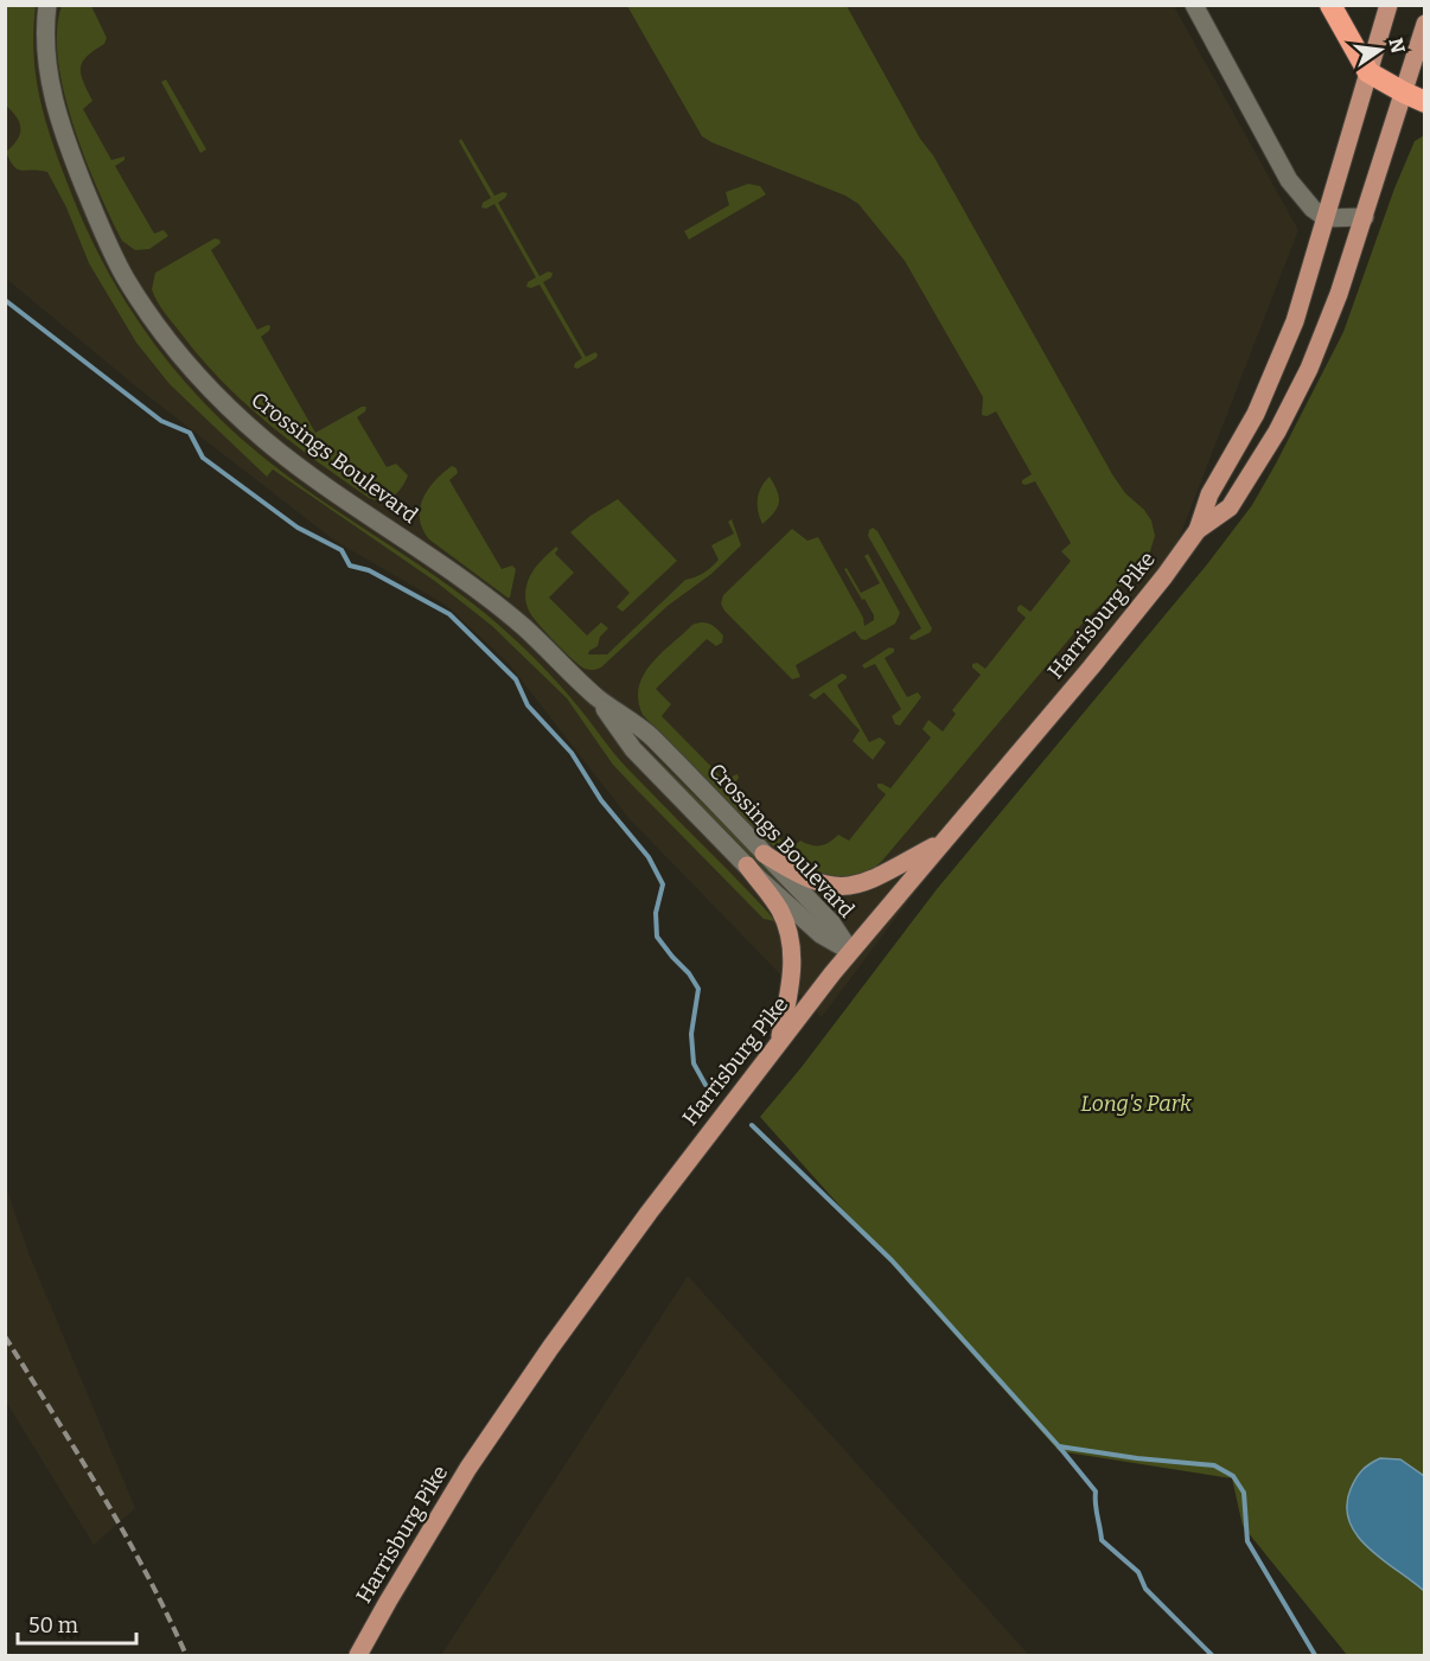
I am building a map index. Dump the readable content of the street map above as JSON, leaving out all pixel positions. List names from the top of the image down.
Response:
{
  "streets": {
    "main road": ["Harrisburg Pike"],
    "street": ["Crossings Boulevard"]
  },
  "crossings": [
    ["Crossings Boulevard", "Harrisburg Pike"]
  ],
  "parks": ["Long's Park"],
  "scale_bar": "50 m",
  "north": "right"
}
